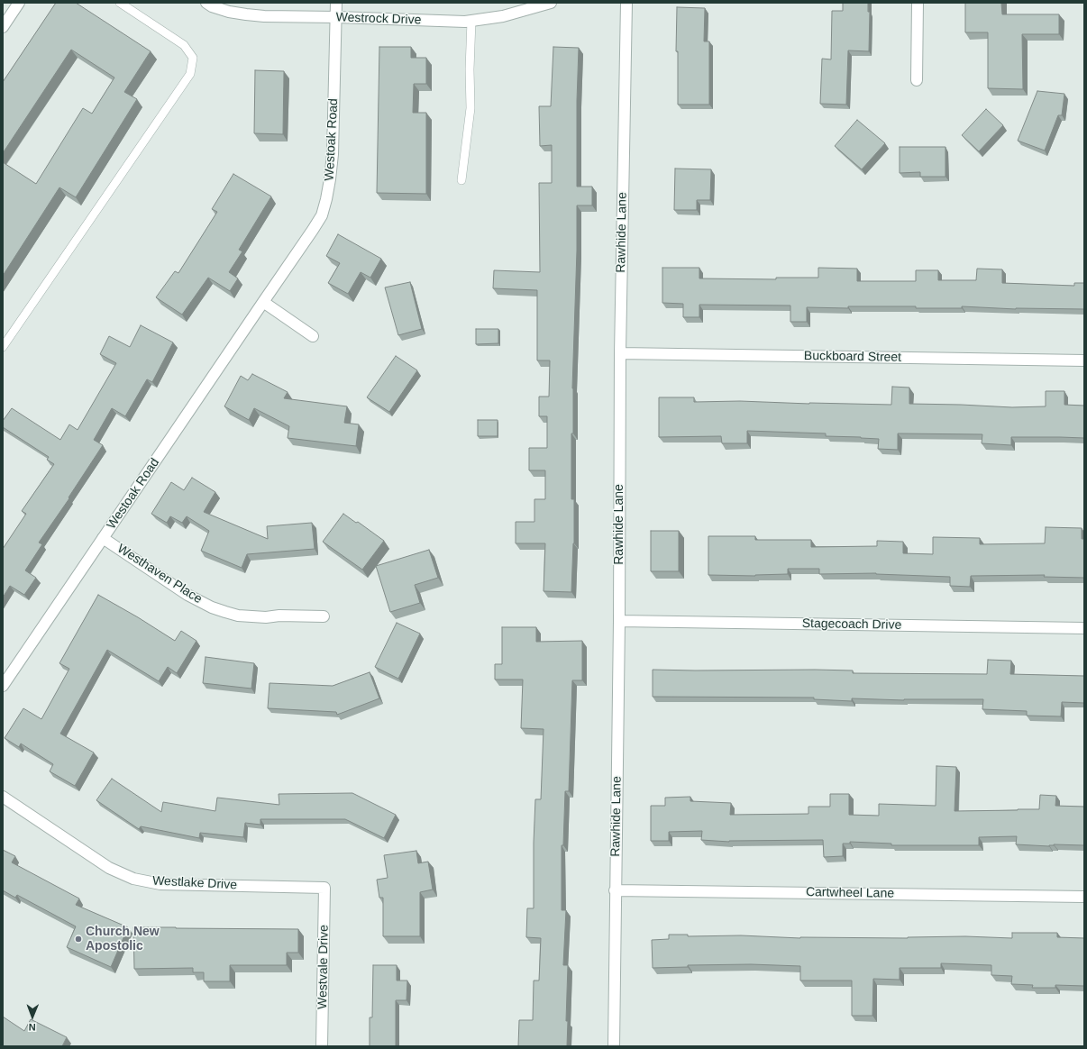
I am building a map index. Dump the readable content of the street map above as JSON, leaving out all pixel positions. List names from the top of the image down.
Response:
{
  "streets": {
    "street": [
      "Westrock Drive",
      "Westoak Road",
      "Rawhide Lane",
      "Buckboard Street",
      "Westhaven Place",
      "Stagecoach Drive",
      "Westlake Drive",
      "Cartwheel Lane",
      "Westvale Drive"
    ]
  },
  "crossings": [
    ["Westrock Drive", "Westoak Road"],
    ["Westoak Road", "Westhaven Place"],
    ["Rawhide Lane", "Buckboard Street"],
    ["Rawhide Lane", "Stagecoach Drive"],
    ["Rawhide Lane", "Cartwheel Lane"],
    ["Westlake Drive", "Westvale Drive"]
  ],
  "places": ["Church New Apostolic"],
  "north": "bottom"
}
